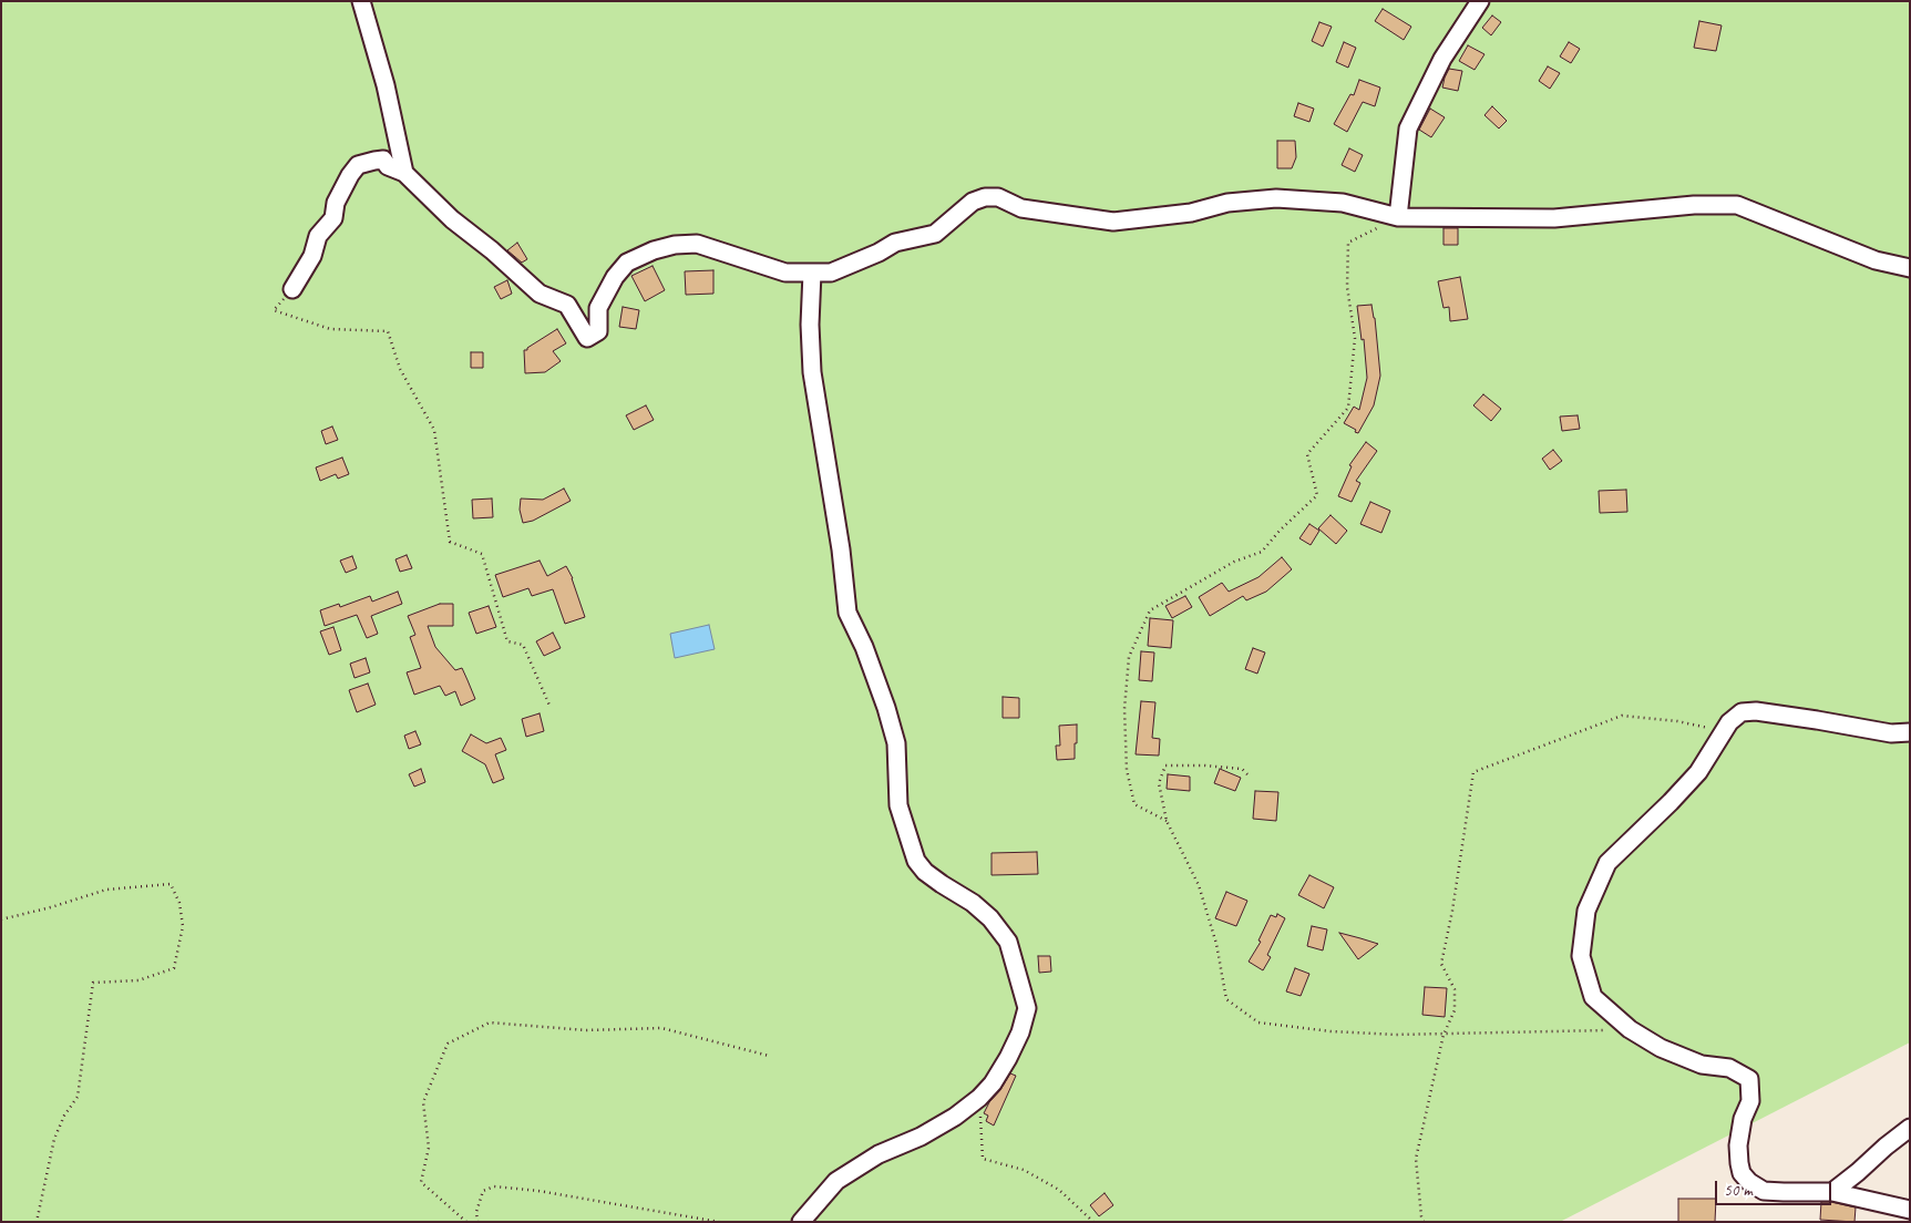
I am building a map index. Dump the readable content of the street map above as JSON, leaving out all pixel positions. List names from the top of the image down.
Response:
{
  "scale_bar": "50 m"
}
